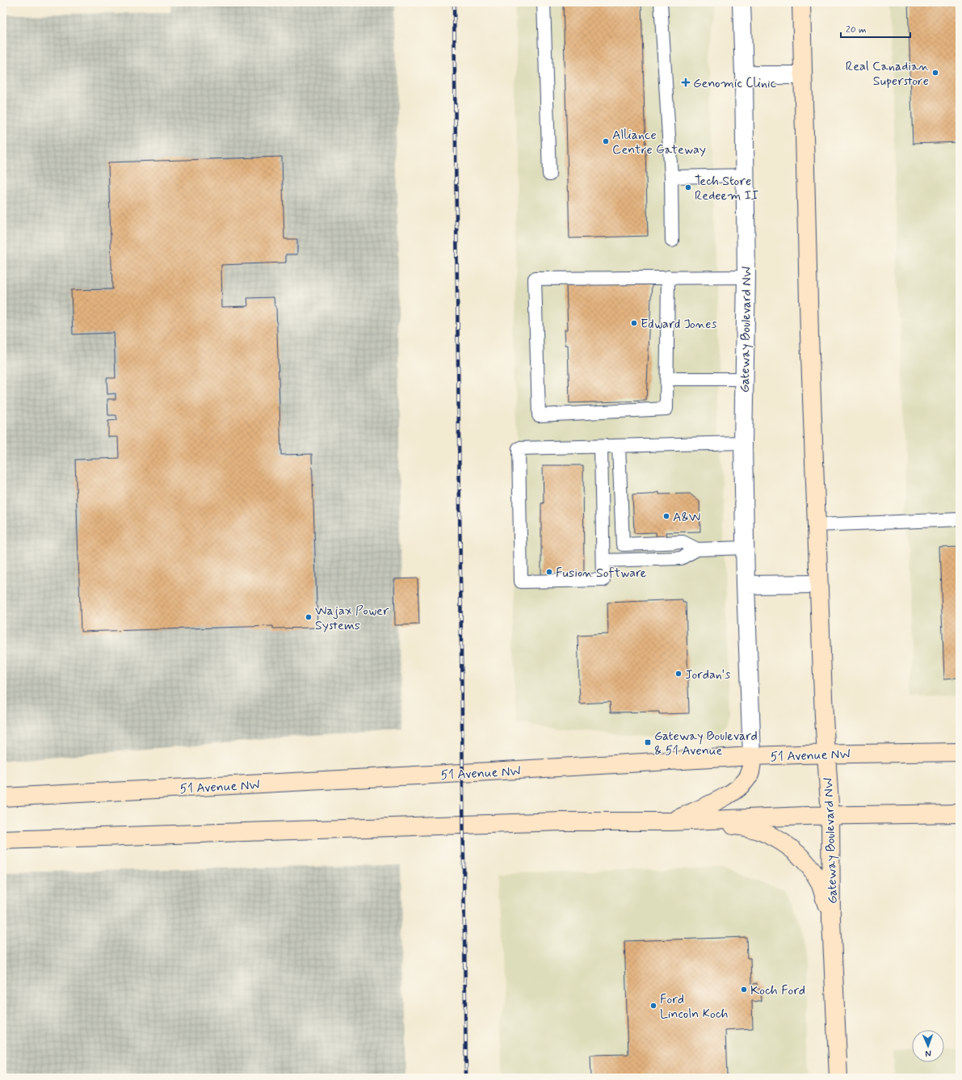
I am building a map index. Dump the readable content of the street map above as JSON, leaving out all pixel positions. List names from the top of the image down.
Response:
{
  "streets": {
    "main road": ["Gateway Boulevard NW", "51 Avenue NW"]
  },
  "crossings": [
    ["Gateway Boulevard NW", "51 Avenue NW"]
  ],
  "places": {
    "other": [
      "Real Canadian Superstore",
      "Alliance Centre Gateway",
      "Tech Store Redeem II",
      "Edward Jones",
      "A&W",
      "Fusion Software",
      "Wajax Power Systems",
      "Jordan's",
      "Koch Ford",
      "Ford Lincoln Koch"
    ],
    "health": ["Genomic Clinic"],
    "transit": ["Gateway Boulevard & 51 Avenue"]
  },
  "scale_bar": "20 m",
  "north": "bottom"
}
